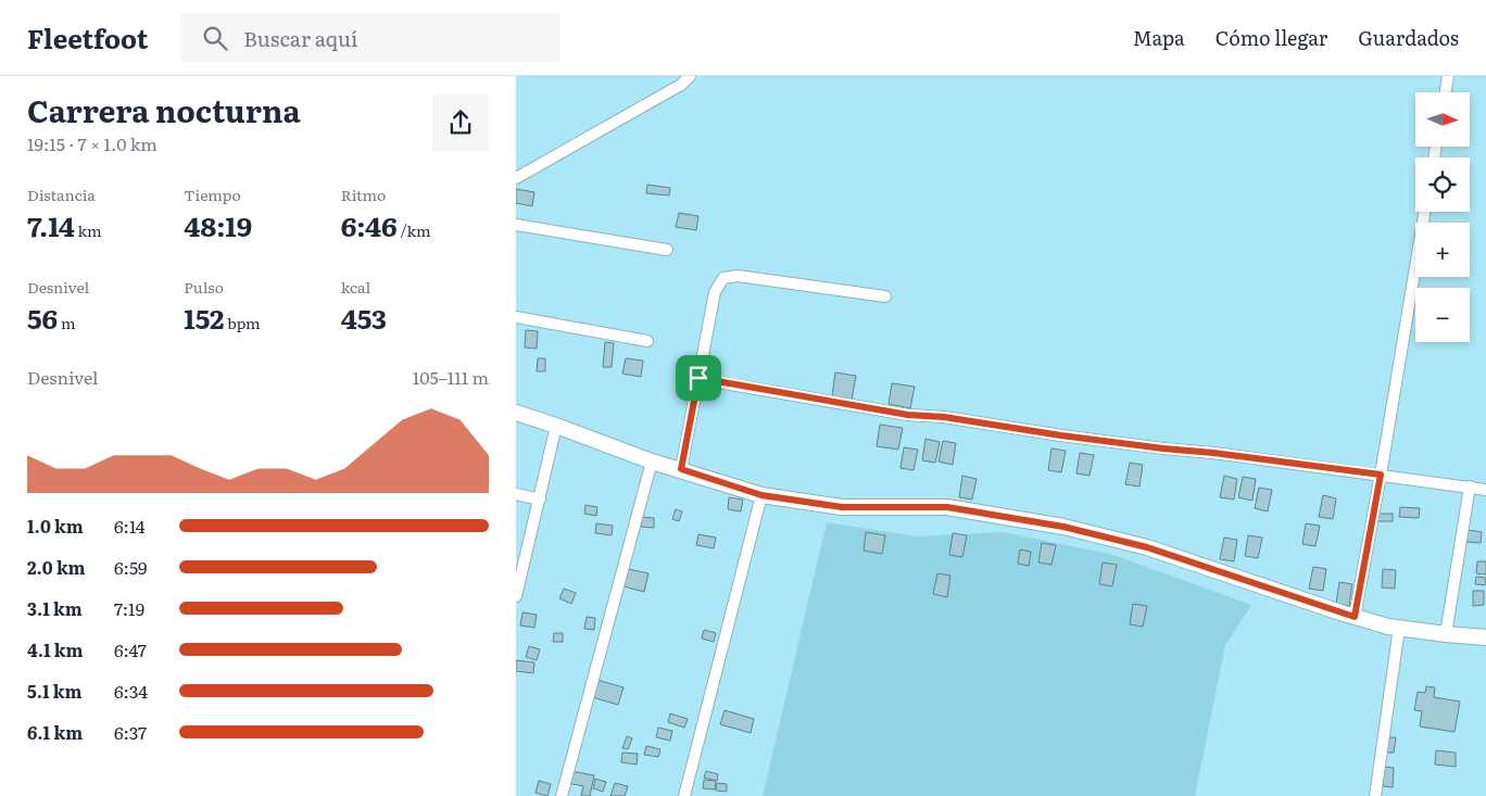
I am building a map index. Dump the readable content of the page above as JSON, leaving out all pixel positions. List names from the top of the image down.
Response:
{
  "north": "right",
  "page": {
    "header": "Fleetfoot",
    "search": "Buscar aquí",
    "nav": ["Mapa", "Cómo llegar", "Guardados"],
    "heading": ["Carrera nocturna", "19:15 · 7 × 1.0 km"],
    "map_buttons": ["+", "−"],
    "stats": [
      ["Distancia", "7.14 km"],
      ["Tiempo", "48:19"],
      ["Ritmo", "6:46 /km"],
      ["Desnivel", "56 m"],
      ["Pulso", "152 bpm"],
      ["kcal", "453"]
    ],
    "chart": ["Desnivel", "105–111 m"],
    "list": [
      {
        "name": "1.0 km",
        "note": "6:14"
      },
      {
        "name": "2.0 km",
        "note": "6:59"
      },
      {
        "name": "3.1 km",
        "note": "7:19"
      },
      {
        "name": "4.1 km",
        "note": "6:47"
      },
      {
        "name": "5.1 km",
        "note": "6:34"
      },
      {
        "name": "6.1 km",
        "note": "6:37"
      }
    ]
  }
}
